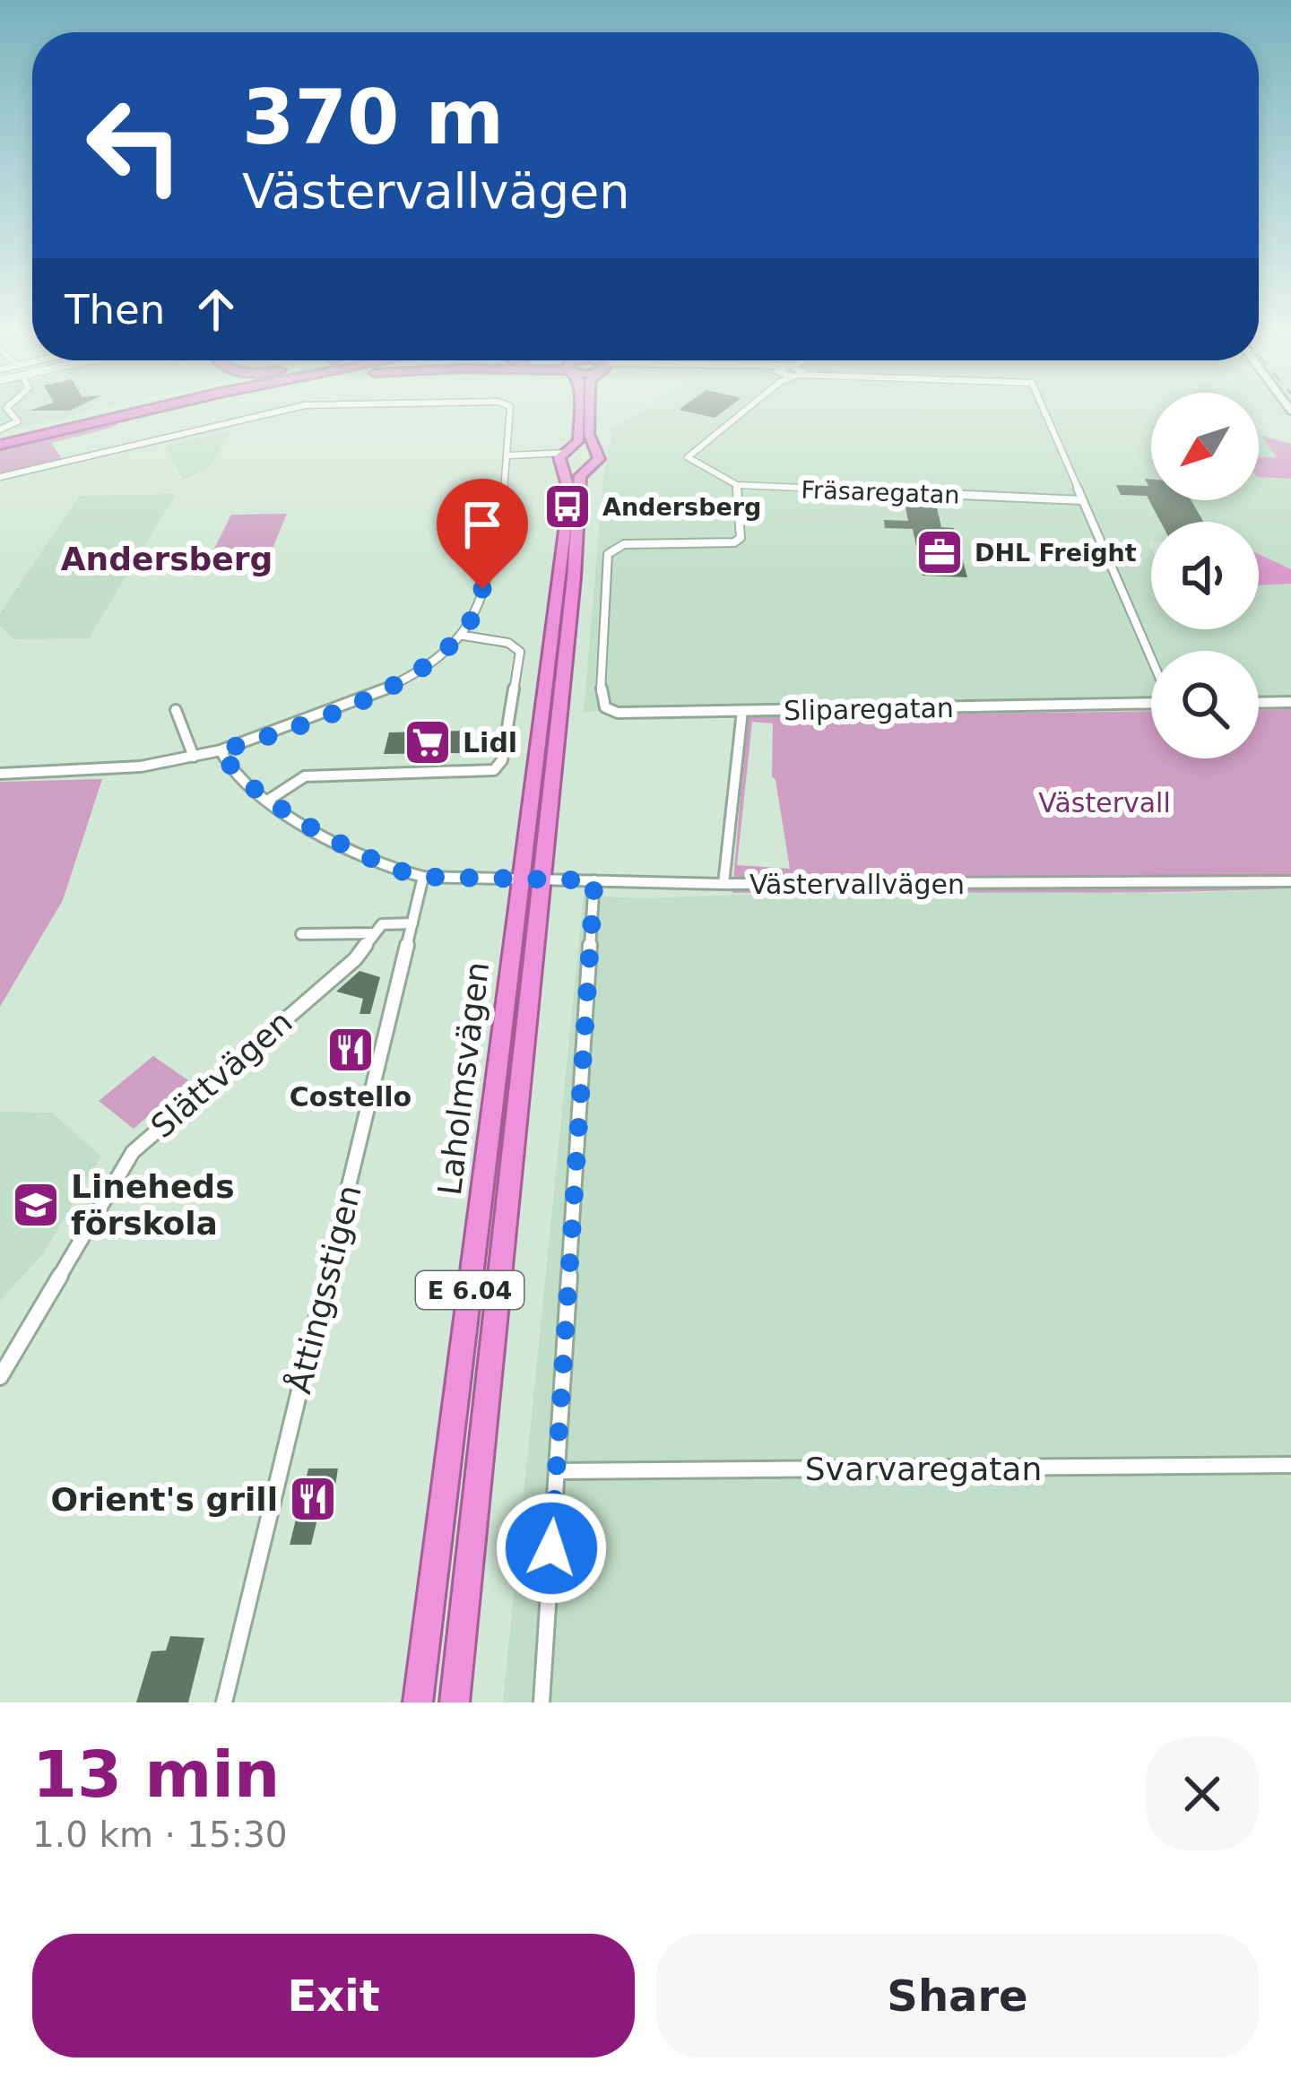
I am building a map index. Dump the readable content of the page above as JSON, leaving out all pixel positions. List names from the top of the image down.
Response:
{
  "streets": {
    "highway": ["Laholmsvägen", "E 6.04"],
    "street": [
      "Fräsaregatan",
      "Sliparegatan",
      "Västervallvägen",
      "Slättvägen",
      "Åttingsstigen",
      "Svarvaregatan"
    ]
  },
  "crossings": [
    ["Fräsaregatan", "Sliparegatan"],
    ["Västervallvägen", "Laholmsvägen"],
    ["Västervallvägen", "Åttingsstigen"]
  ],
  "districts": ["Andersberg"],
  "parks": ["Västervall"],
  "places": {
    "bus stop": ["Andersberg"],
    "office": ["DHL Freight"],
    "supermarket": ["Lidl"],
    "restaurant": ["Costello", "Orient's grill"],
    "school or university": ["Lineheds förskola"]
  },
  "north": "bottom left",
  "page": {
    "turn": ["370 m", "Västervallvägen"],
    "then": "Then",
    "heading": ["13 min", "1.0 km · 15:30"],
    "buttons": ["Exit", "Share"]
  }
}
